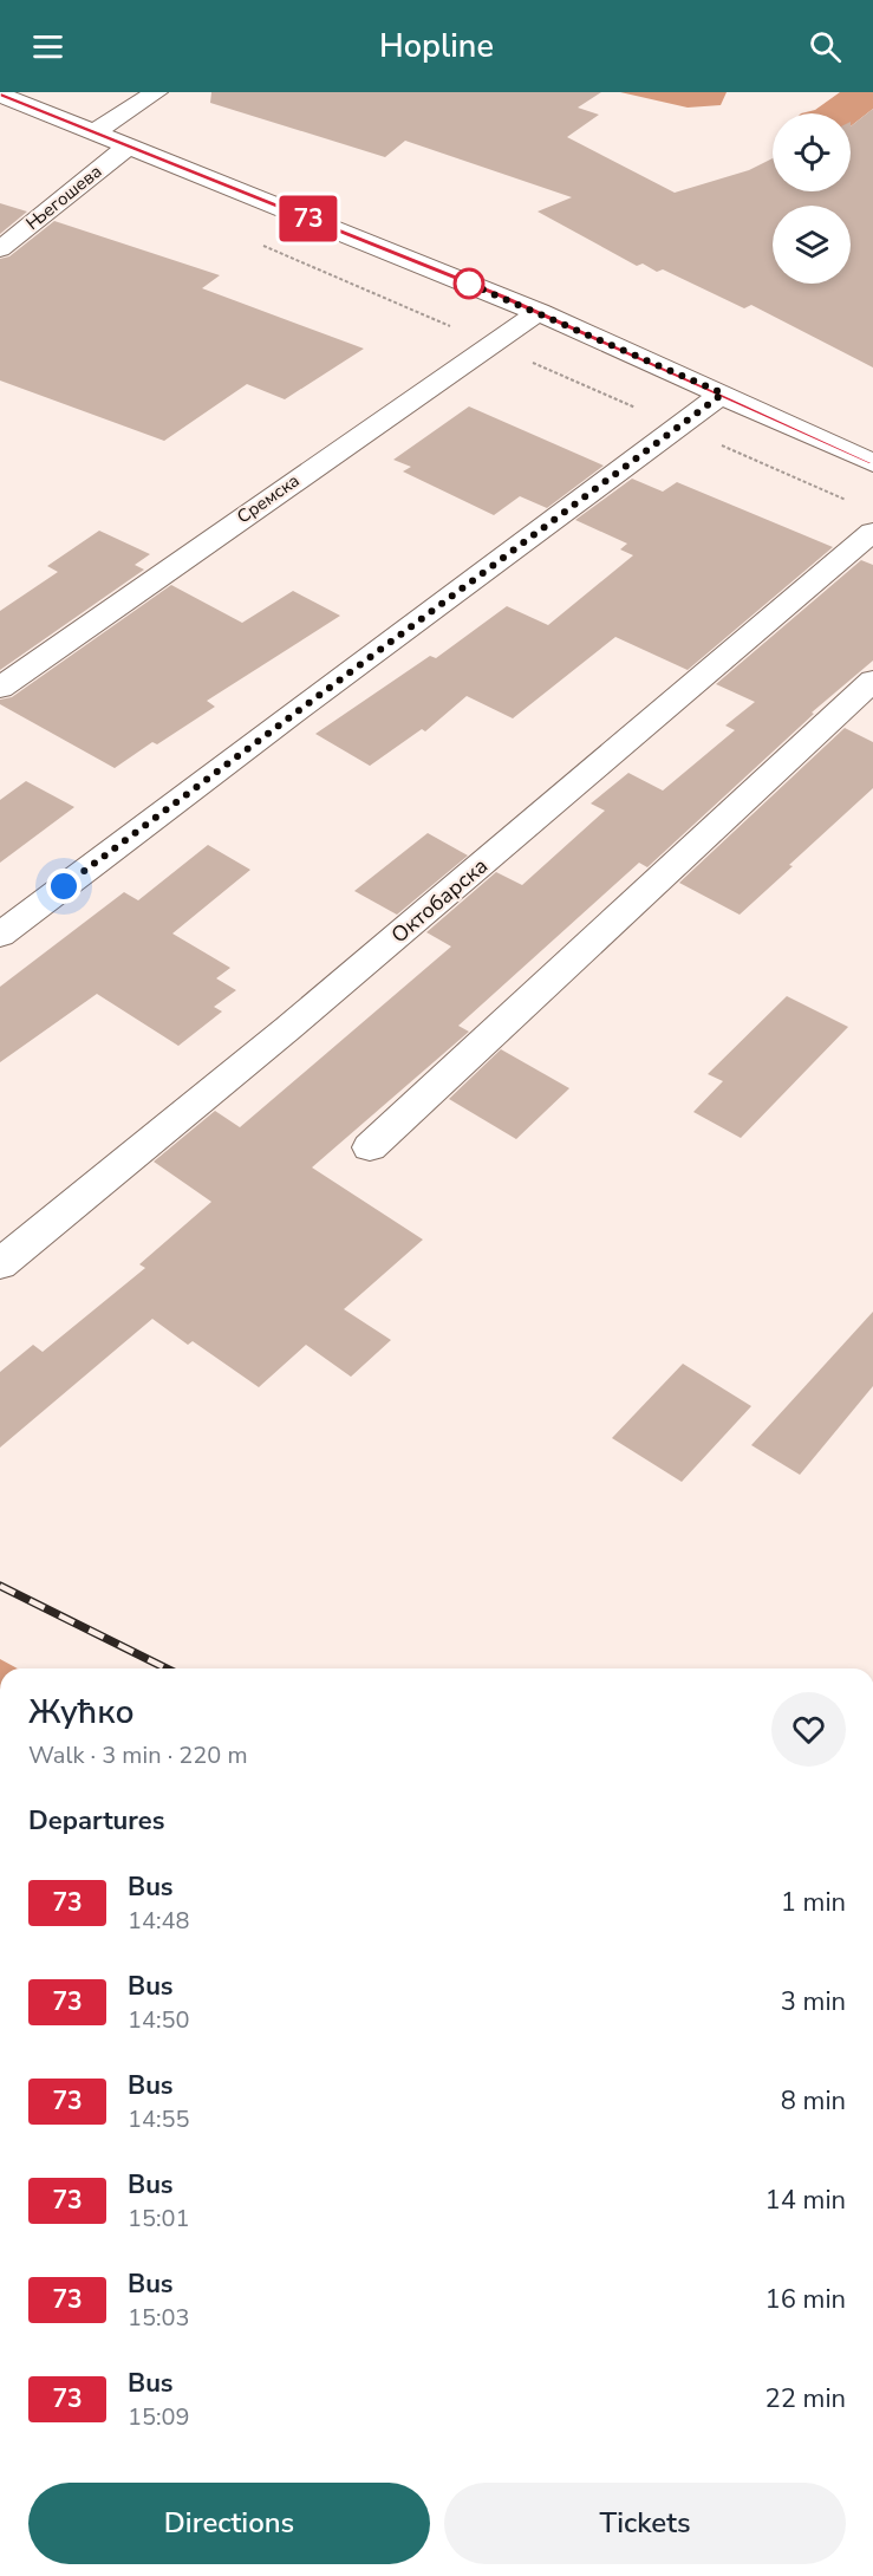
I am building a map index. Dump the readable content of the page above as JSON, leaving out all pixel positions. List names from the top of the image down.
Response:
{
  "streets": {
    "street": ["Његошева", "Сремска", "Октобарска"]
  },
  "lines": ["bus line 73"],
  "page": {
    "header": "Hopline",
    "on_map": "73",
    "heading": [
      ["Жућко", "Walk · 3 min · 220 m"],
      "Departures"
    ],
    "list": [
      {
        "mark": "73",
        "name": "Bus",
        "note": "14:48",
        "value": "1 min"
      },
      {
        "mark": "73",
        "name": "Bus",
        "note": "14:50",
        "value": "3 min"
      },
      {
        "mark": "73",
        "name": "Bus",
        "note": "14:55",
        "value": "8 min"
      },
      {
        "mark": "73",
        "name": "Bus",
        "note": "15:01",
        "value": "14 min"
      },
      {
        "mark": "73",
        "name": "Bus",
        "note": "15:03",
        "value": "16 min"
      },
      {
        "mark": "73",
        "name": "Bus",
        "note": "15:09",
        "value": "22 min"
      }
    ],
    "buttons": ["Directions", "Tickets"]
  }
}
